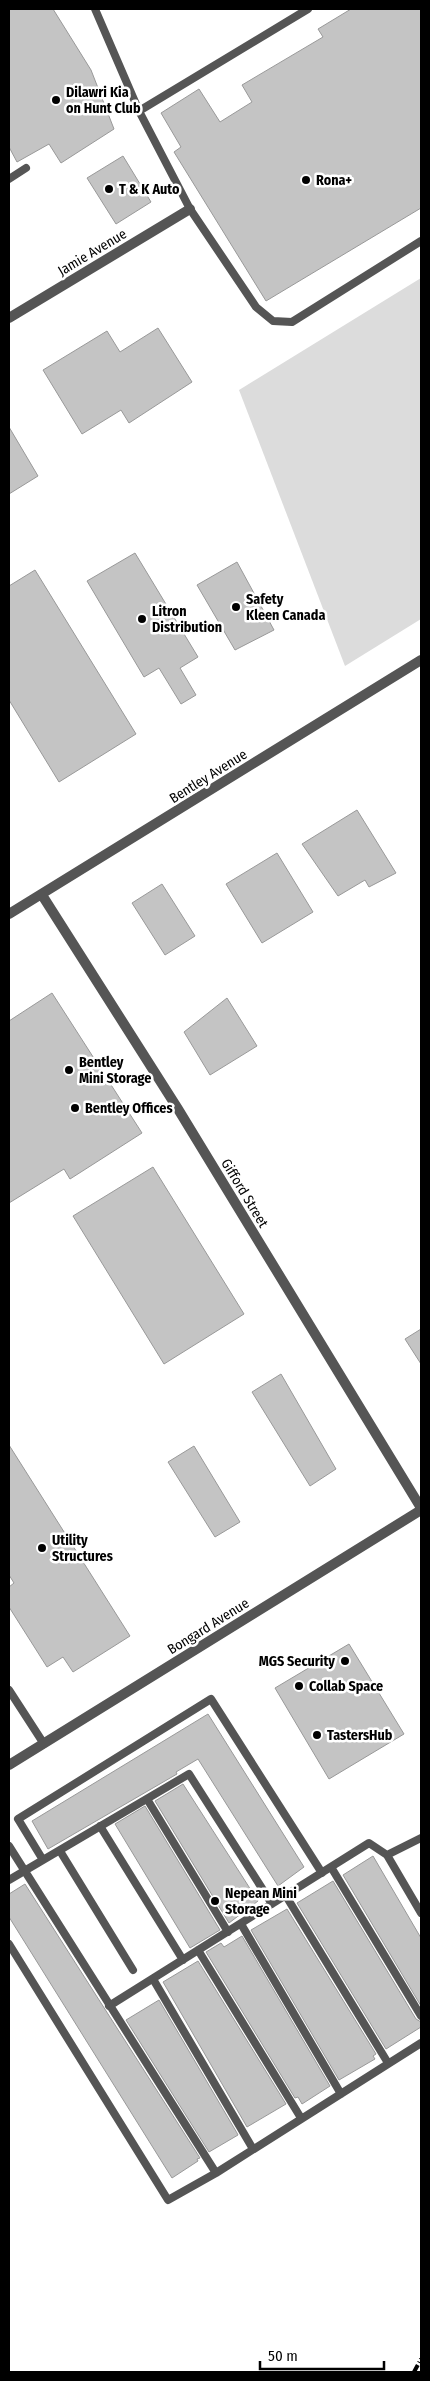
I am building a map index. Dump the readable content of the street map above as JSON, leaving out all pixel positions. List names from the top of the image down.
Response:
{
  "streets": {
    "street": [
      "Jamie Avenue",
      "Bentley Avenue",
      "Gifford Street",
      "Bongard Avenue"
    ]
  },
  "crossings": [
    ["Bentley Avenue", "Gifford Street"],
    ["Gifford Street", "Bongard Avenue"]
  ],
  "places": [
    "Dilawri Kia on Hunt Club",
    "Rona+",
    "T & K Auto",
    "Safety Kleen Canada",
    "Litron Distribution",
    "Bentley Mini Storage",
    "Bentley Offices",
    "Utility Structures",
    "MGS Security",
    "Collab Space",
    "TastersHub",
    "Nepean Mini Storage"
  ],
  "scale_bar": "50 m"
}
